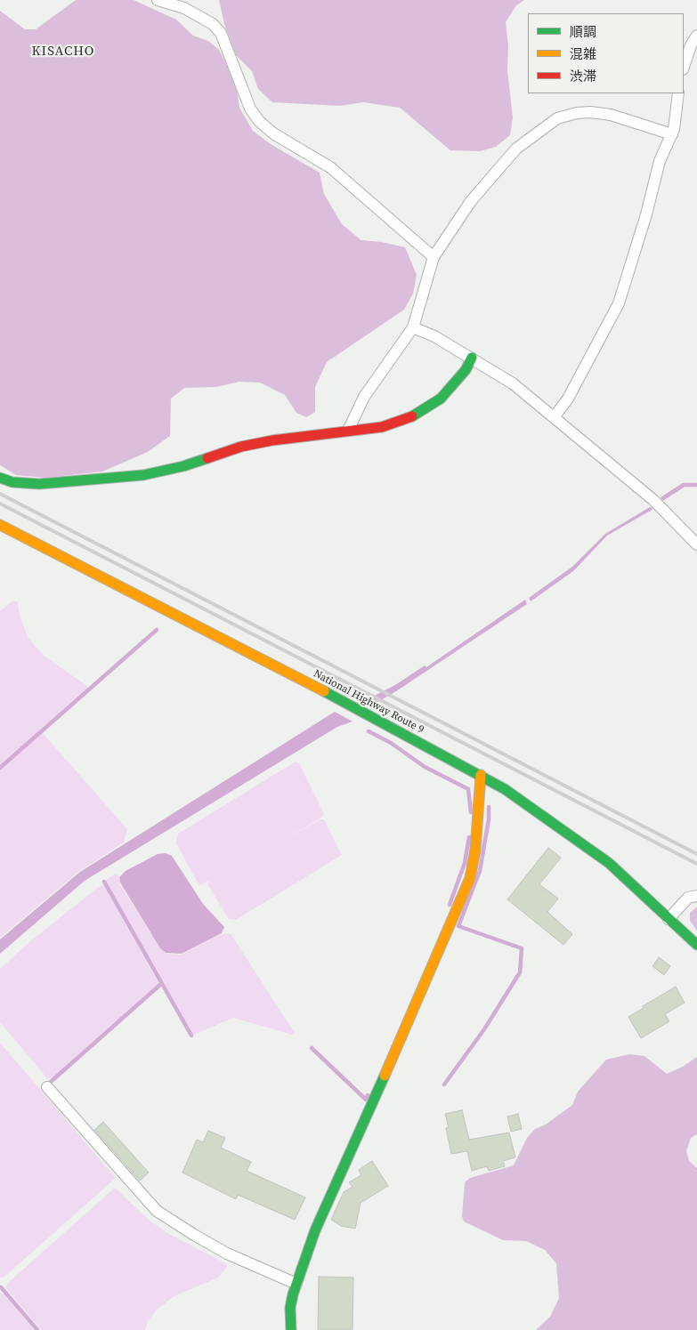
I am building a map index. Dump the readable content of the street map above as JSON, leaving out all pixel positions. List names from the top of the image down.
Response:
{
  "streets": {
    "main road": ["National Highway Route 9"]
  },
  "districts": ["KISACHO"],
  "legend": ["順調", "混雑", "渋滞"]
}
